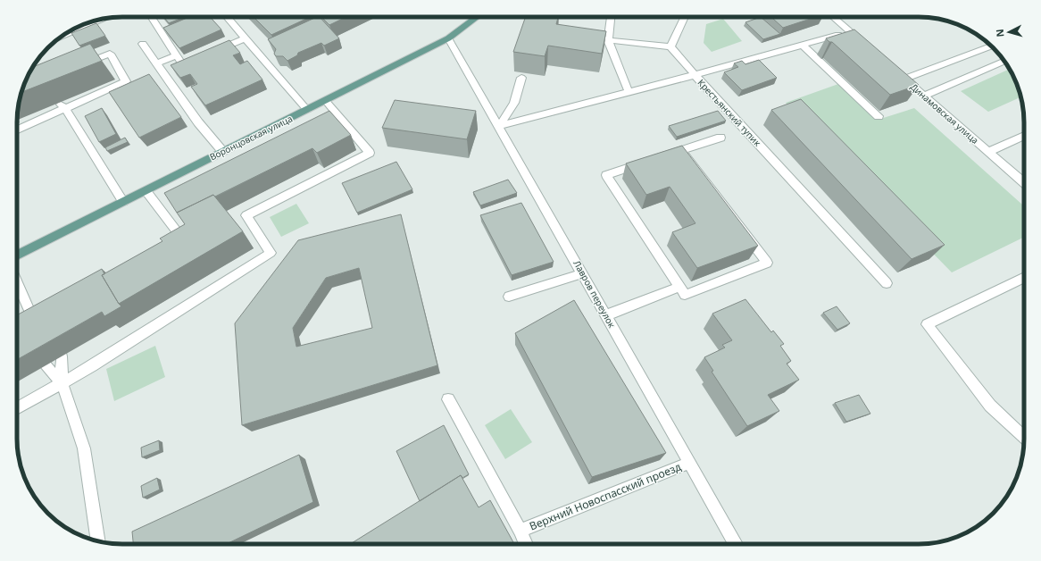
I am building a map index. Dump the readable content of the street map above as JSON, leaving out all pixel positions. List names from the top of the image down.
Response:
{
  "streets": {
    "main road": ["Воронцовская улица"],
    "street": [
      "Крестьянский тупик",
      "Динамовская улица",
      "Лавров переулок",
      "Верхний Новоспасский проезд"
    ]
  },
  "crossings": [
    ["Крестьянский тупик", "Лавров переулок"],
    ["Воронцовская улица", "Лавров переулок"],
    ["Лавров переулок", "Верхний Новоспасский проезд"]
  ],
  "north": "left"
}
